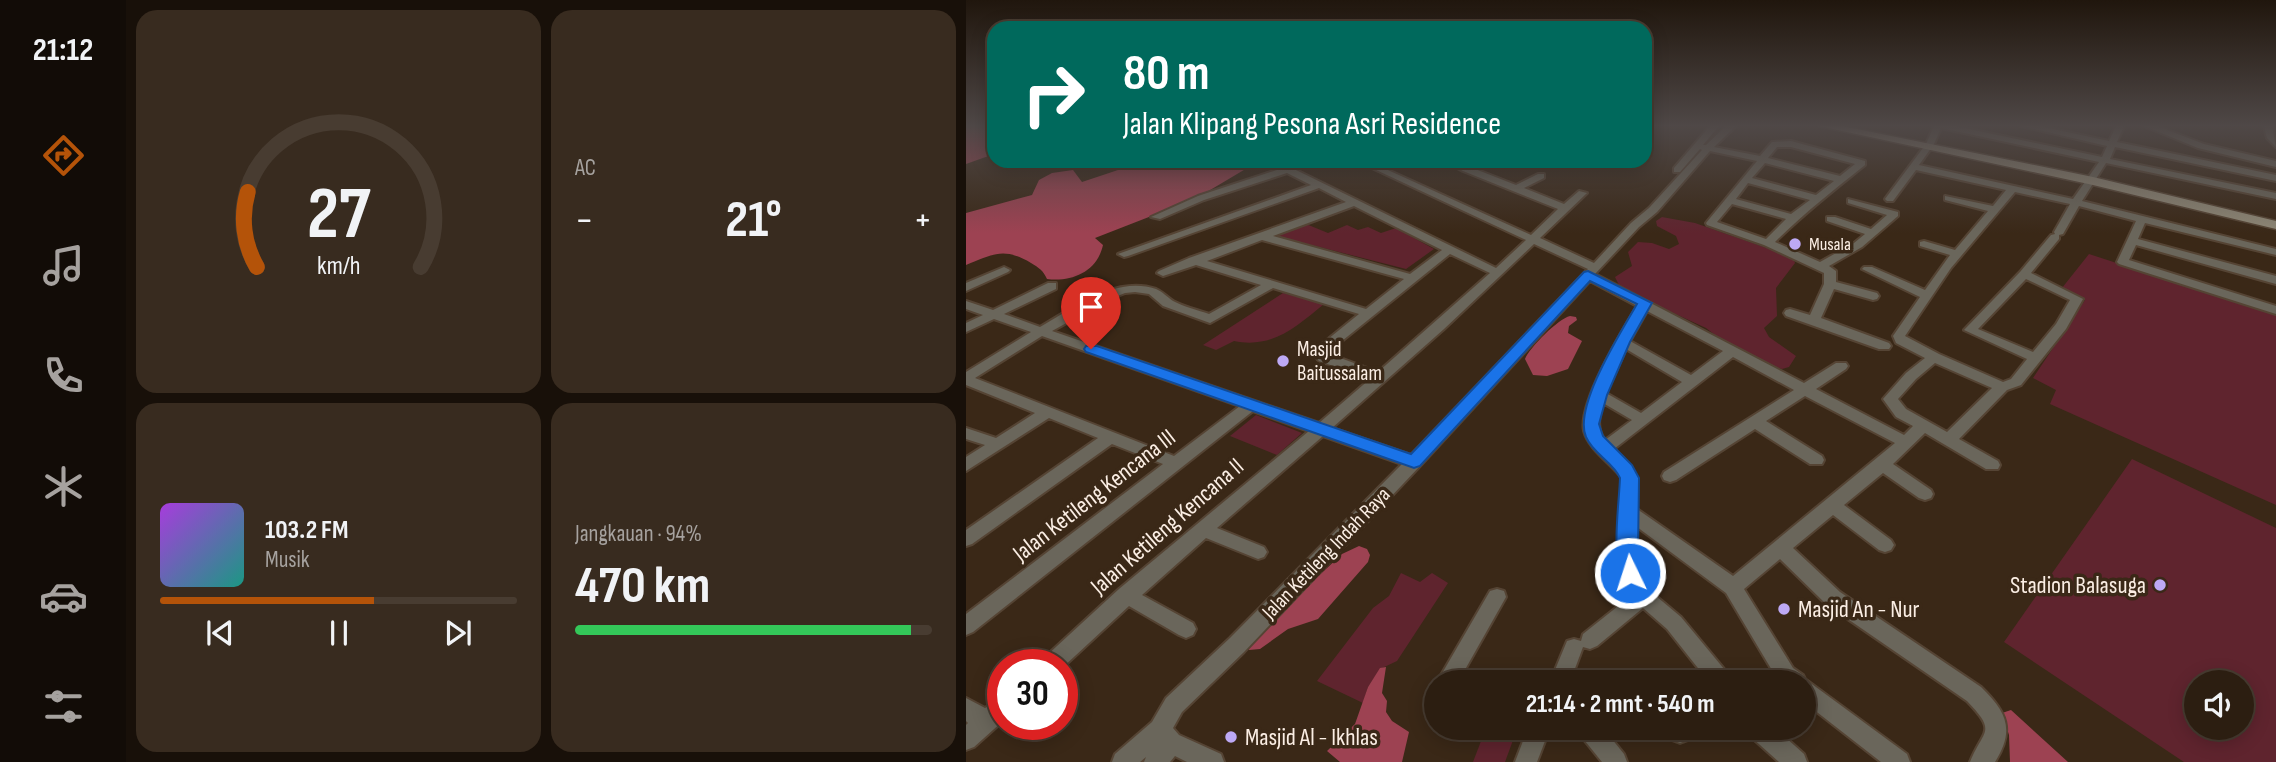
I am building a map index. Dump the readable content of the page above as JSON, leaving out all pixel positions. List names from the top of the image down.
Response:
{
  "streets": {
    "street": ["Jalan Ketileng Kencana III", "Jalan Ketileng Kencana II", "Jalan Ketileng Indah Raya"]
  },
  "places": [
    "Musala",
    "Masjid Baitussalam",
    "Stadion Balasuga",
    "Masjid An - Nur",
    "Masjid Al - Ikhlas"
  ],
  "page": {
    "tabs": "21:12",
    "tile": [
      "AC",
      ["Jangkauan · 94%", "470 km"]
    ],
    "turn": ["80 m", "Jalan Klipang Pesona Asri Residence"],
    "heat": ["−", "21°", "+"],
    "song": ["103.2 FM", "Musik"],
    "limit": "30",
    "trip": "21:14 · 2 mnt · 540 m",
    "gauge": ["27", "km/h"]
  }
}
